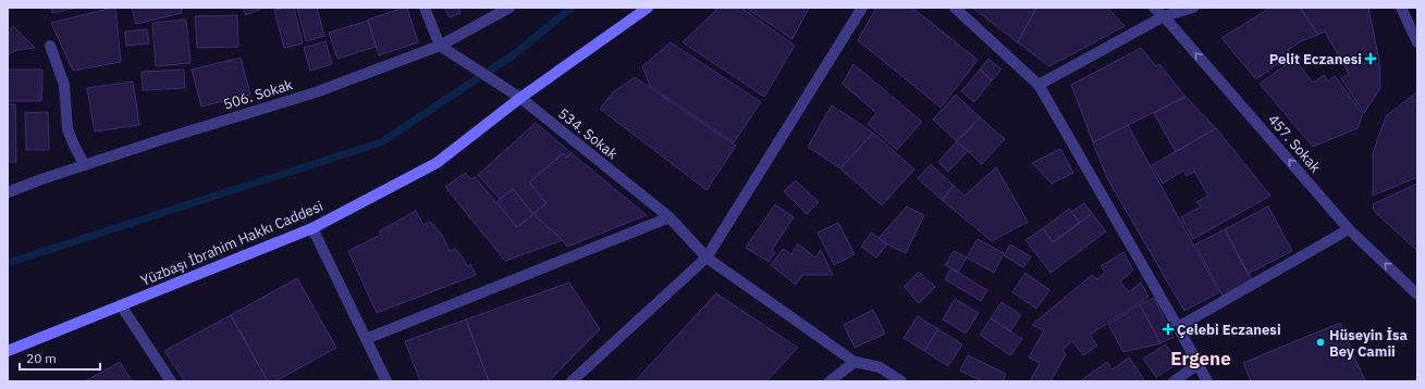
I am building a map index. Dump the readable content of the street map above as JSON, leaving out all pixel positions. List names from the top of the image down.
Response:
{
  "streets": {
    "main road": ["Yüzbaşı İbrahim Hakkı Caddesi"],
    "street": ["506. Sokak", "534. Sokak", "457. Sokak"]
  },
  "crossings": [
    ["506. Sokak", "534. Sokak"],
    ["534. Sokak", "Yüzbaşı İbrahim Hakkı Caddesi"]
  ],
  "one_way": ["457. Sokak"],
  "districts": ["Ergene"],
  "places": {
    "health": ["Pelit Eczanesi", "Çelebi Eczanesi"],
    "other": ["Hüseyin İsa Bey Camii"]
  },
  "scale_bar": "20 m"
}
